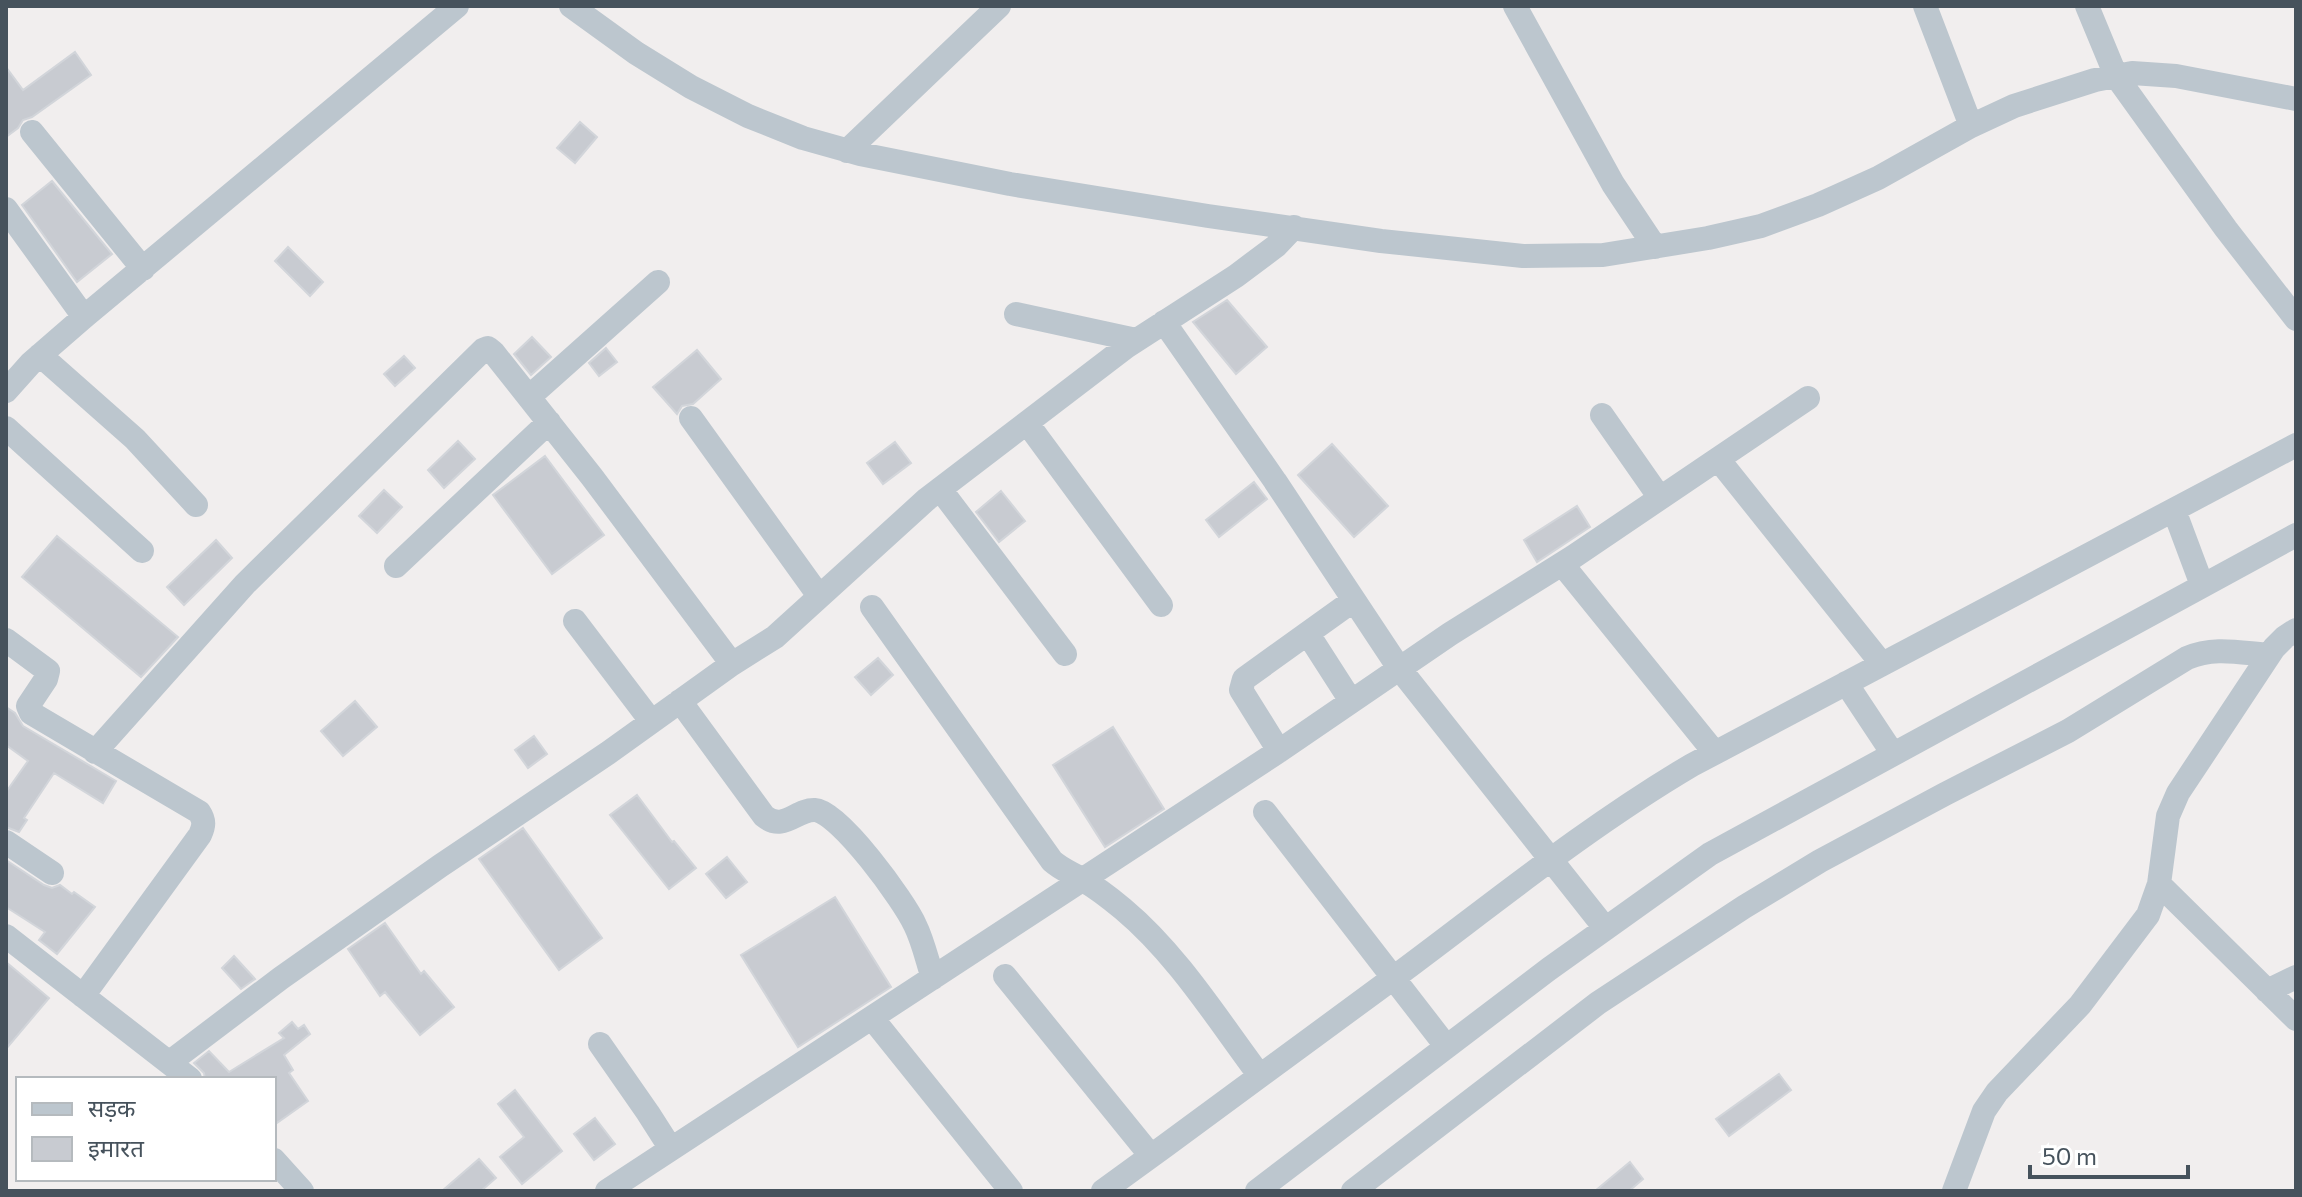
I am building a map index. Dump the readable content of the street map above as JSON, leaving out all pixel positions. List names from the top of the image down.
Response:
{
  "legend": ["सड़क", "इमारत"],
  "scale_bar": "50 m"
}
